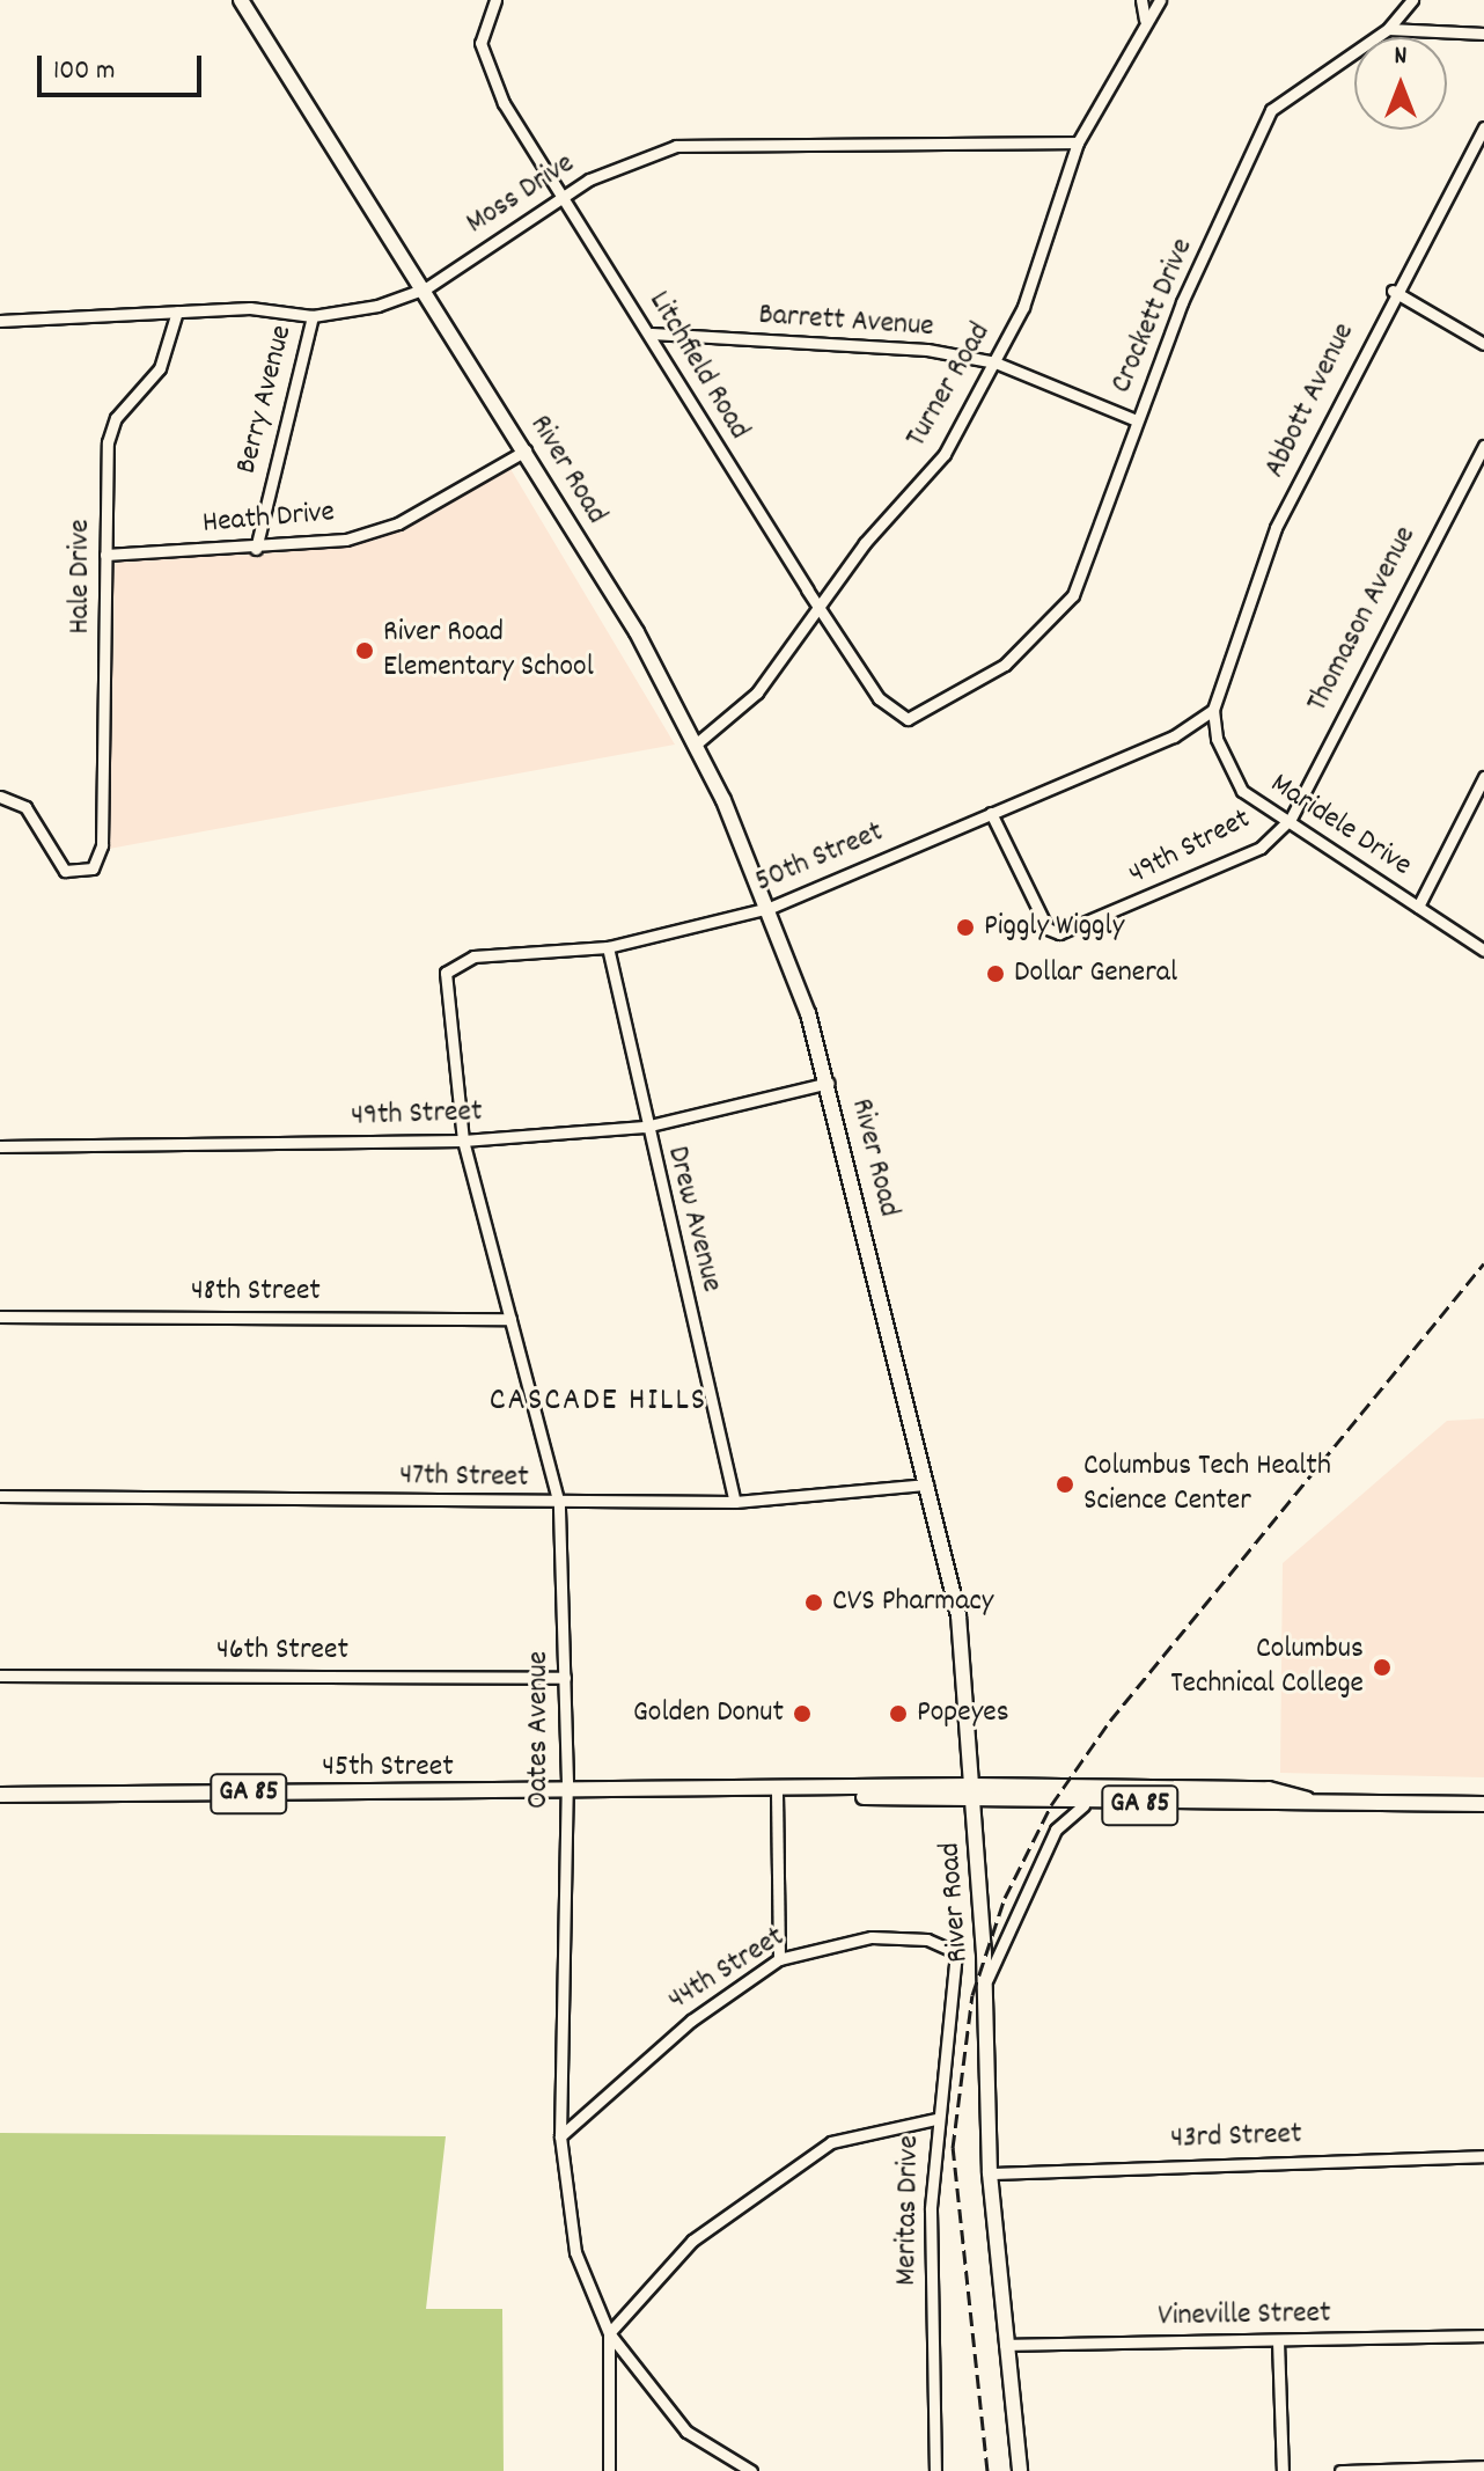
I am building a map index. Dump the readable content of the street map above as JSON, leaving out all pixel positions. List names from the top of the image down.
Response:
{
  "streets": {
    "main road": ["River Road", "45th Street", "GA 85"],
    "street": [
      "Moss Drive",
      "Crockett Drive",
      "Barrett Avenue",
      "Litchfield Road",
      "Turner Road",
      "Berry Avenue",
      "Abbott Avenue",
      "Heath Drive",
      "Hale Drive",
      "Thomason Avenue",
      "Maridele Drive",
      "49th Street",
      "50th Street",
      "Drew Avenue",
      "48th Street",
      "47th Street",
      "46th Street",
      "Oates Avenue",
      "44th Street",
      "43rd Street",
      "Meritas Drive",
      "Vineville Street"
    ]
  },
  "crossings": [
    ["Moss Drive", "Litchfield Road"],
    ["Moss Drive", "Turner Road"],
    ["Moss Drive", "Berry Avenue"],
    ["Moss Drive", "River Road"],
    ["Moss Drive", "Hale Drive"],
    ["Crockett Drive", "Barrett Avenue"],
    ["Crockett Drive", "Litchfield Road"],
    ["Barrett Avenue", "Litchfield Road"],
    ["Barrett Avenue", "Turner Road"],
    ["Litchfield Road", "Turner Road"],
    ["Turner Road", "River Road"],
    ["Berry Avenue", "Heath Drive"],
    ["Abbott Avenue", "Maridele Drive"],
    ["Abbott Avenue", "50th Street"],
    ["River Road", "Heath Drive"],
    ["River Road", "49th Street"],
    ["River Road", "50th Street"],
    ["River Road", "47th Street"],
    ["River Road", "45th Street"],
    ["River Road", "43rd Street"],
    ["River Road", "Vineville Street"],
    ["Heath Drive", "Hale Drive"],
    ["Thomason Avenue", "Maridele Drive"],
    ["Thomason Avenue", "49th Street"],
    ["Maridele Drive", "49th Street"],
    ["Maridele Drive", "50th Street"],
    ["49th Street", "50th Street"],
    ["49th Street", "Drew Avenue"],
    ["49th Street", "Oates Avenue"],
    ["50th Street", "Drew Avenue"],
    ["50th Street", "Oates Avenue"],
    ["Drew Avenue", "47th Street"],
    ["48th Street", "Oates Avenue"],
    ["47th Street", "Oates Avenue"],
    ["46th Street", "Oates Avenue"],
    ["Oates Avenue", "45th Street"],
    ["Oates Avenue", "44th Street"],
    ["44th Street", "Meritas Drive"]
  ],
  "districts": ["CASCADE HILLS"],
  "places": [
    "River Road Elementary School",
    "Piggly Wiggly",
    "Dollar General",
    "Columbus Tech Health Science Center",
    "CVS Pharmacy",
    "Columbus Technical College",
    "Golden Donut",
    "Popeyes"
  ],
  "scale_bar": "100 m",
  "north": "top"
}
